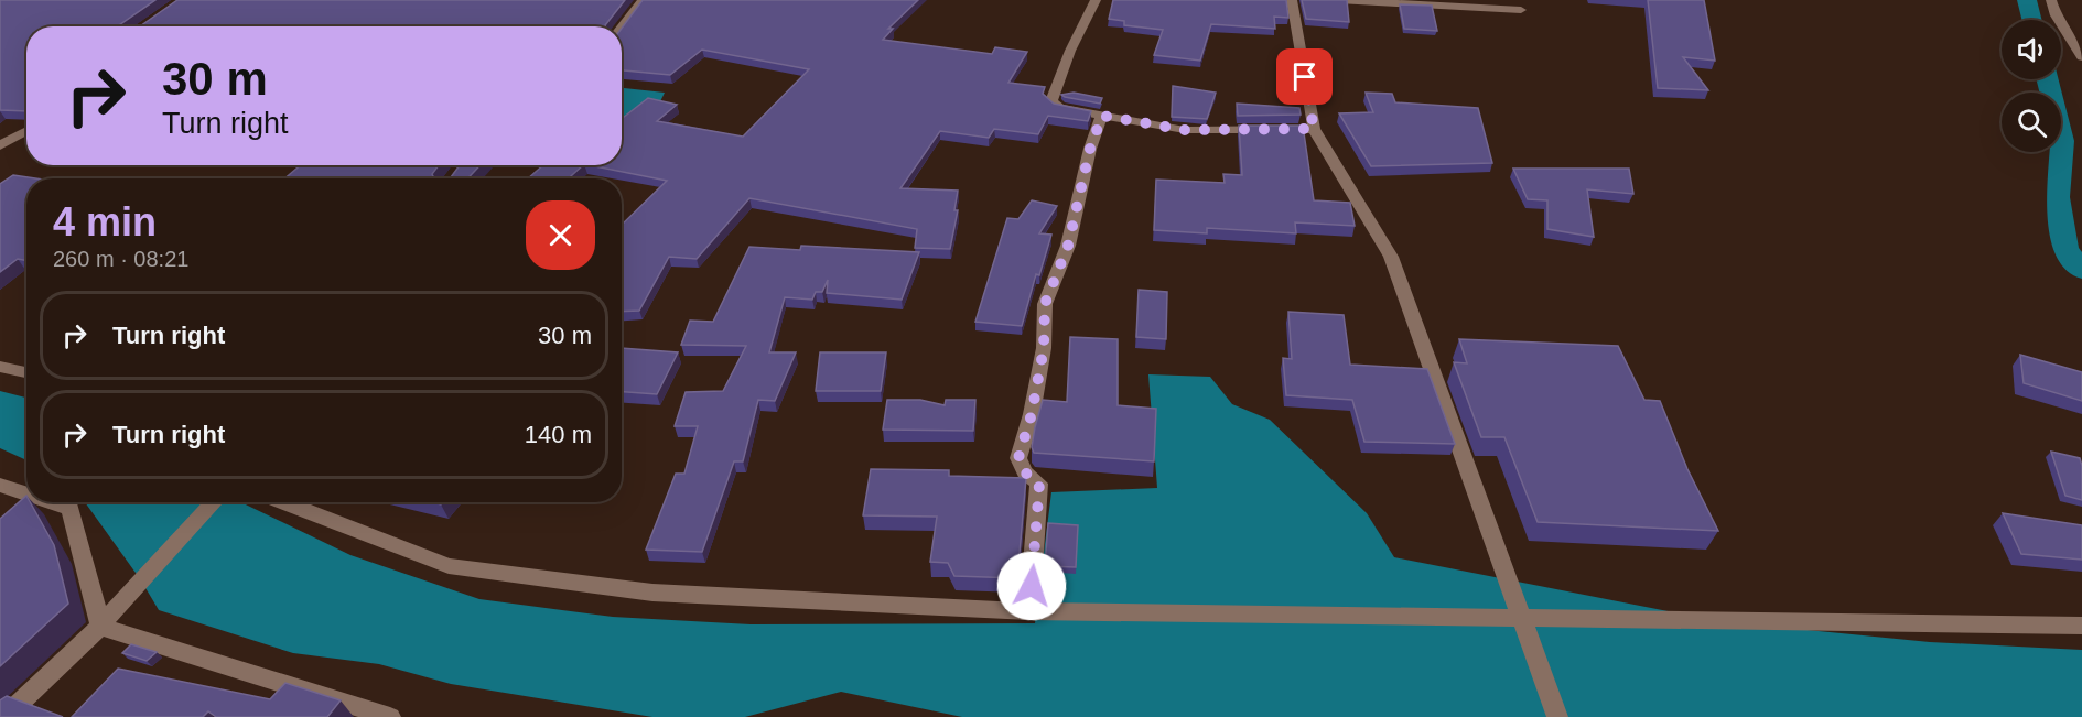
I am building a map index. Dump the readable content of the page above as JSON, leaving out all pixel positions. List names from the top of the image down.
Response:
{
  "page": {
    "turn": ["30 m", "Turn right"],
    "heading": ["4 min", "260 m · 08:21"],
    "list": [
      {
        "name": "Turn right",
        "value": "30 m"
      },
      {
        "name": "Turn right",
        "value": "140 m"
      }
    ]
  }
}
